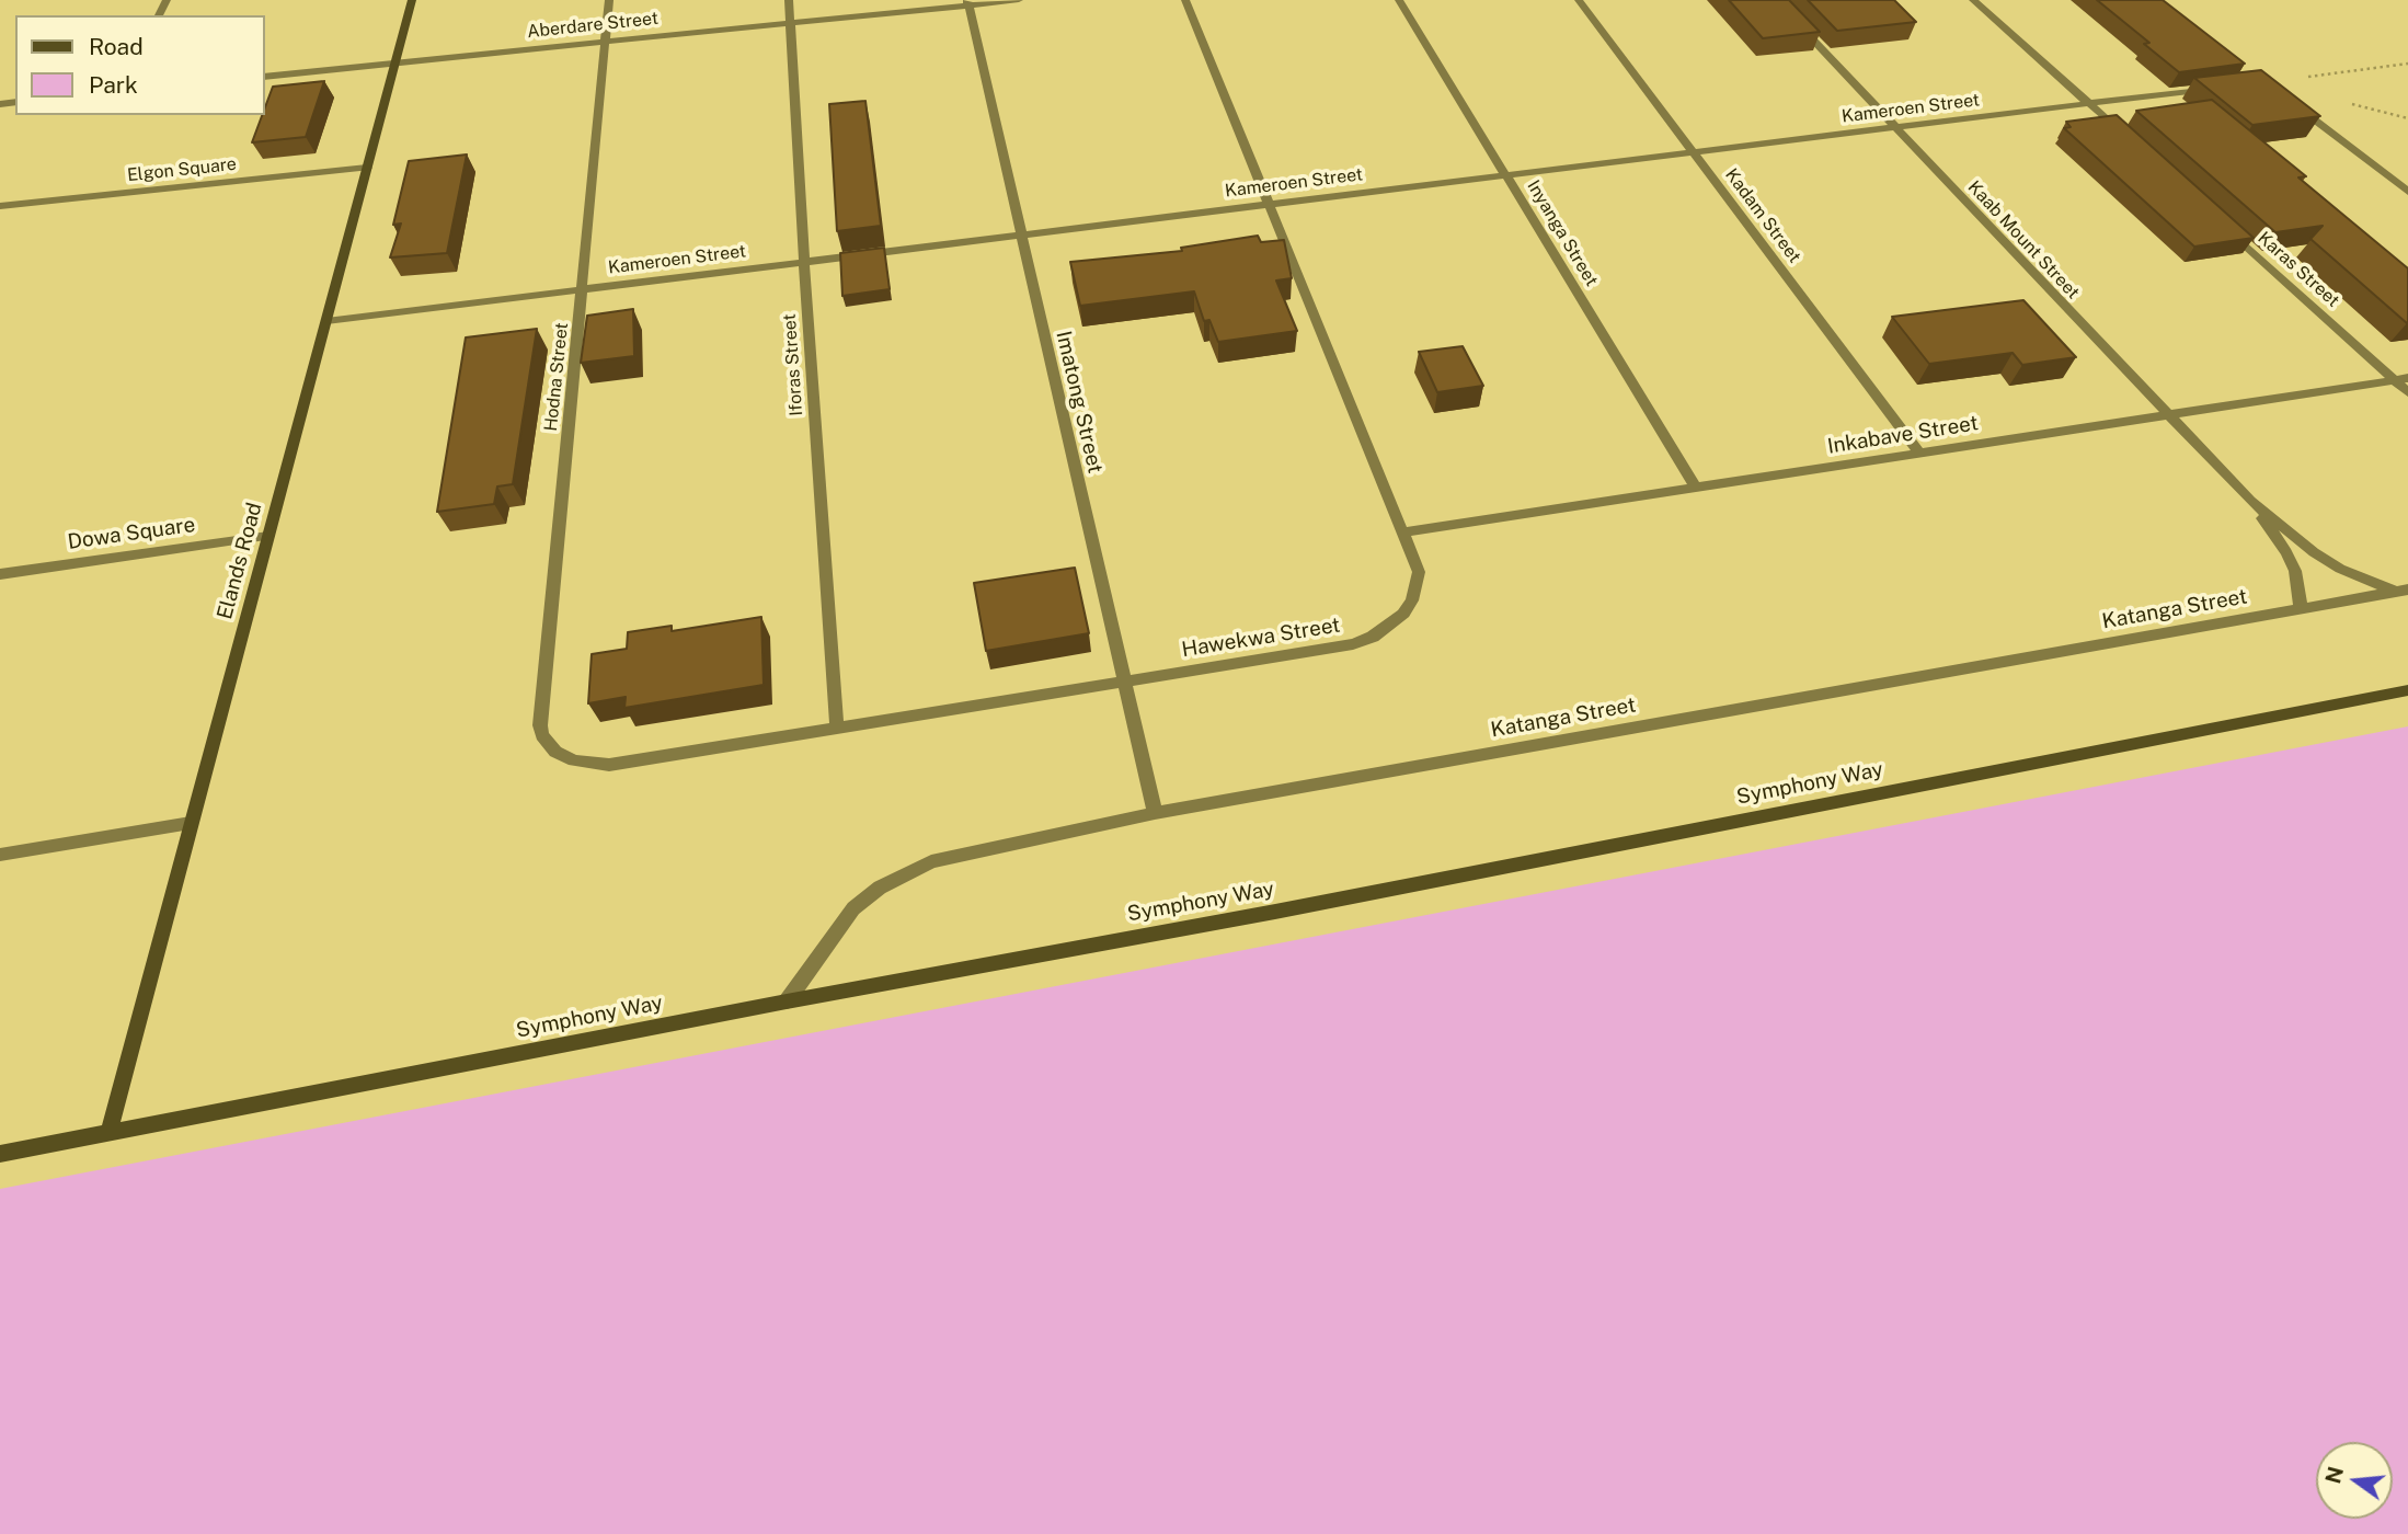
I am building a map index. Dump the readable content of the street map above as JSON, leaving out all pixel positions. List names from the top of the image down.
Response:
{
  "streets": {
    "main road": ["Elands Road", "Symphony Way"],
    "street": [
      "Aberdare Street",
      "Kameroen Street",
      "Elgon Square",
      "Kadam Street",
      "Inyanga Street",
      "Kaab Mount Street",
      "Karas Street",
      "Iforas Street",
      "Hodna Street",
      "Imatong Street",
      "Inkabave Street",
      "Dowa Square",
      "Katanga Street",
      "Hawekwa Street"
    ]
  },
  "crossings": [
    ["Aberdare Street", "Iforas Street"],
    ["Aberdare Street", "Hodna Street"],
    ["Aberdare Street", "Imatong Street"],
    ["Aberdare Street", "Elands Road"],
    ["Kameroen Street", "Kadam Street"],
    ["Kameroen Street", "Inyanga Street"],
    ["Kameroen Street", "Kaab Mount Street"],
    ["Kameroen Street", "Iforas Street"],
    ["Kameroen Street", "Hodna Street"],
    ["Kameroen Street", "Imatong Street"],
    ["Kameroen Street", "Elands Road"],
    ["Kameroen Street", "Hawekwa Street"],
    ["Elgon Square", "Elands Road"],
    ["Kadam Street", "Inkabave Street"],
    ["Inyanga Street", "Inkabave Street"],
    ["Kaab Mount Street", "Inkabave Street"],
    ["Kaab Mount Street", "Katanga Street"],
    ["Karas Street", "Inkabave Street"],
    ["Iforas Street", "Hawekwa Street"],
    ["Hodna Street", "Hawekwa Street"],
    ["Imatong Street", "Katanga Street"],
    ["Imatong Street", "Hawekwa Street"],
    ["Inkabave Street", "Hawekwa Street"],
    ["Dowa Square", "Elands Road"],
    ["Elands Road", "Symphony Way"],
    ["Katanga Street", "Symphony Way"]
  ],
  "legend": ["Road", "Park"],
  "north": "left"
}
